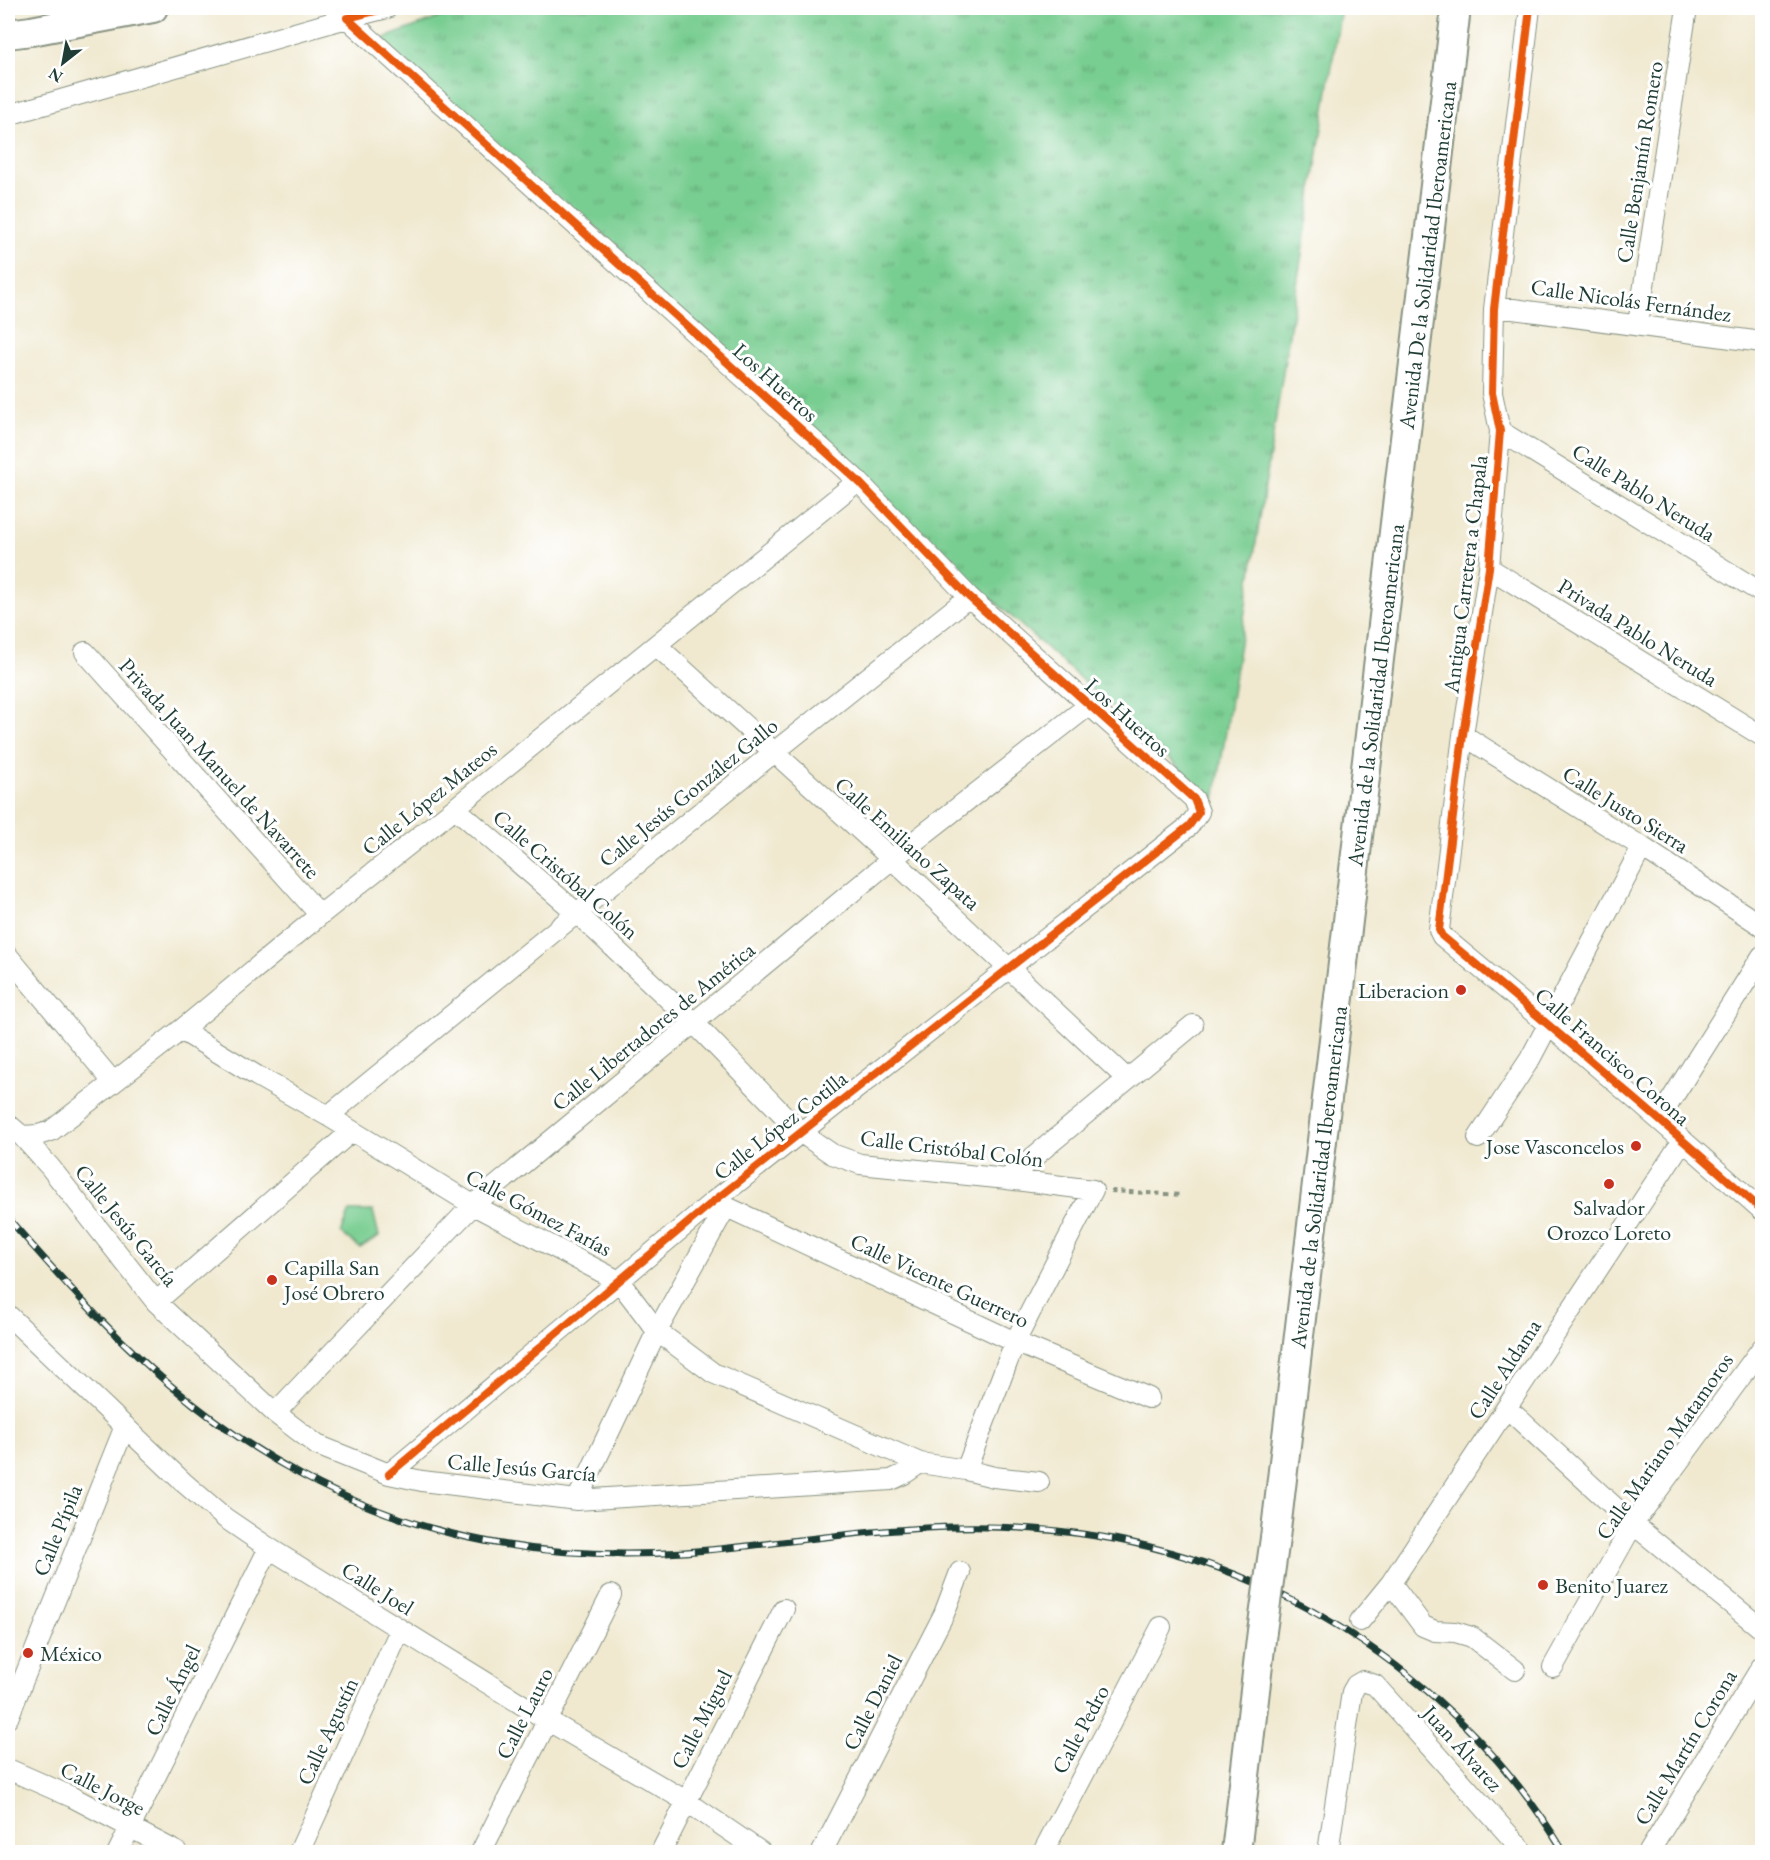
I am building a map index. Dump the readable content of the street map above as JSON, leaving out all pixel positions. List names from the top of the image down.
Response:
{
  "streets": {
    "highway": ["Avenida De la Solidaridad Iberoamericana", "Avenida de la Solidaridad Iberoamericana"],
    "street": [
      "Calle Benjamín Romero",
      "Calle Nicolás Fernández",
      "Los Huertos",
      "Calle Pablo Neruda",
      "Antigua Carretera a Chapala",
      "Privada Pablo Neruda",
      "Privada Juan Manuel de Navarrete",
      "Calle Jesús González Gallo",
      "Calle López Mateos",
      "Calle Justo Sierra",
      "Calle Emiliano Zapata",
      "Calle Cristóbal Colón",
      "Calle Libertadores de América",
      "Calle Francisco Corona",
      "Calle López Cotilla",
      "Calle Gómez Farías",
      "Calle Jesús García",
      "Calle Vicente Guerrero",
      "Calle Aldama",
      "Calle Mariano Matamoros",
      "Calle Pípila",
      "Calle Joel",
      "Calle Ángel",
      "Calle Daniel",
      "Calle Lauro",
      "Calle Miguel",
      "Calle Pedro",
      "Calle Agustín",
      "Calle Martín Corona",
      "Juan Álvarez",
      "Calle Jorge"
    ]
  },
  "crossings": [
    ["Calle Benjamín Romero", "Calle Nicolás Fernández"],
    ["Avenida De la Solidaridad Iberoamericana", "Avenida de la Solidaridad Iberoamericana"],
    ["Calle Nicolás Fernández", "Antigua Carretera a Chapala"],
    ["Los Huertos", "Calle Jesús González Gallo"],
    ["Los Huertos", "Calle López Mateos"],
    ["Los Huertos", "Calle Libertadores de América"],
    ["Los Huertos", "Calle López Cotilla"],
    ["Calle Pablo Neruda", "Antigua Carretera a Chapala"],
    ["Antigua Carretera a Chapala", "Privada Pablo Neruda"],
    ["Antigua Carretera a Chapala", "Calle Justo Sierra"],
    ["Antigua Carretera a Chapala", "Calle Francisco Corona"],
    ["Privada Juan Manuel de Navarrete", "Calle López Mateos"],
    ["Calle Jesús González Gallo", "Calle Emiliano Zapata"],
    ["Calle Jesús González Gallo", "Calle Cristóbal Colón"],
    ["Calle Jesús González Gallo", "Calle Gómez Farías"],
    ["Calle López Mateos", "Calle Emiliano Zapata"],
    ["Calle López Mateos", "Calle Cristóbal Colón"],
    ["Calle López Mateos", "Calle Gómez Farías"],
    ["Calle López Mateos", "Calle Jesús García"],
    ["Calle Emiliano Zapata", "Calle Libertadores de América"],
    ["Calle Emiliano Zapata", "Calle López Cotilla"],
    ["Calle Cristóbal Colón", "Calle Libertadores de América"],
    ["Calle Cristóbal Colón", "Calle López Cotilla"],
    ["Calle Libertadores de América", "Calle Gómez Farías"],
    ["Calle Libertadores de América", "Calle Jesús García"],
    ["Calle Francisco Corona", "Calle Aldama"],
    ["Calle López Cotilla", "Calle Gómez Farías"],
    ["Calle López Cotilla", "Calle Jesús García"],
    ["Calle López Cotilla", "Calle Vicente Guerrero"],
    ["Calle Gómez Farías", "Calle Jesús García"],
    ["Calle Pípila", "Calle Joel"],
    ["Calle Joel", "Calle Ángel"],
    ["Calle Joel", "Calle Lauro"],
    ["Calle Joel", "Calle Miguel"],
    ["Calle Joel", "Calle Agustín"],
    ["Calle Ángel", "Calle Jorge"]
  ],
  "places": [
    "Liberacion",
    "Jose Vasconcelos",
    "Salvador Orozco Loreto",
    "Capilla San José Obrero",
    "Benito Juarez",
    "México"
  ],
  "north": "bottom left"
}
